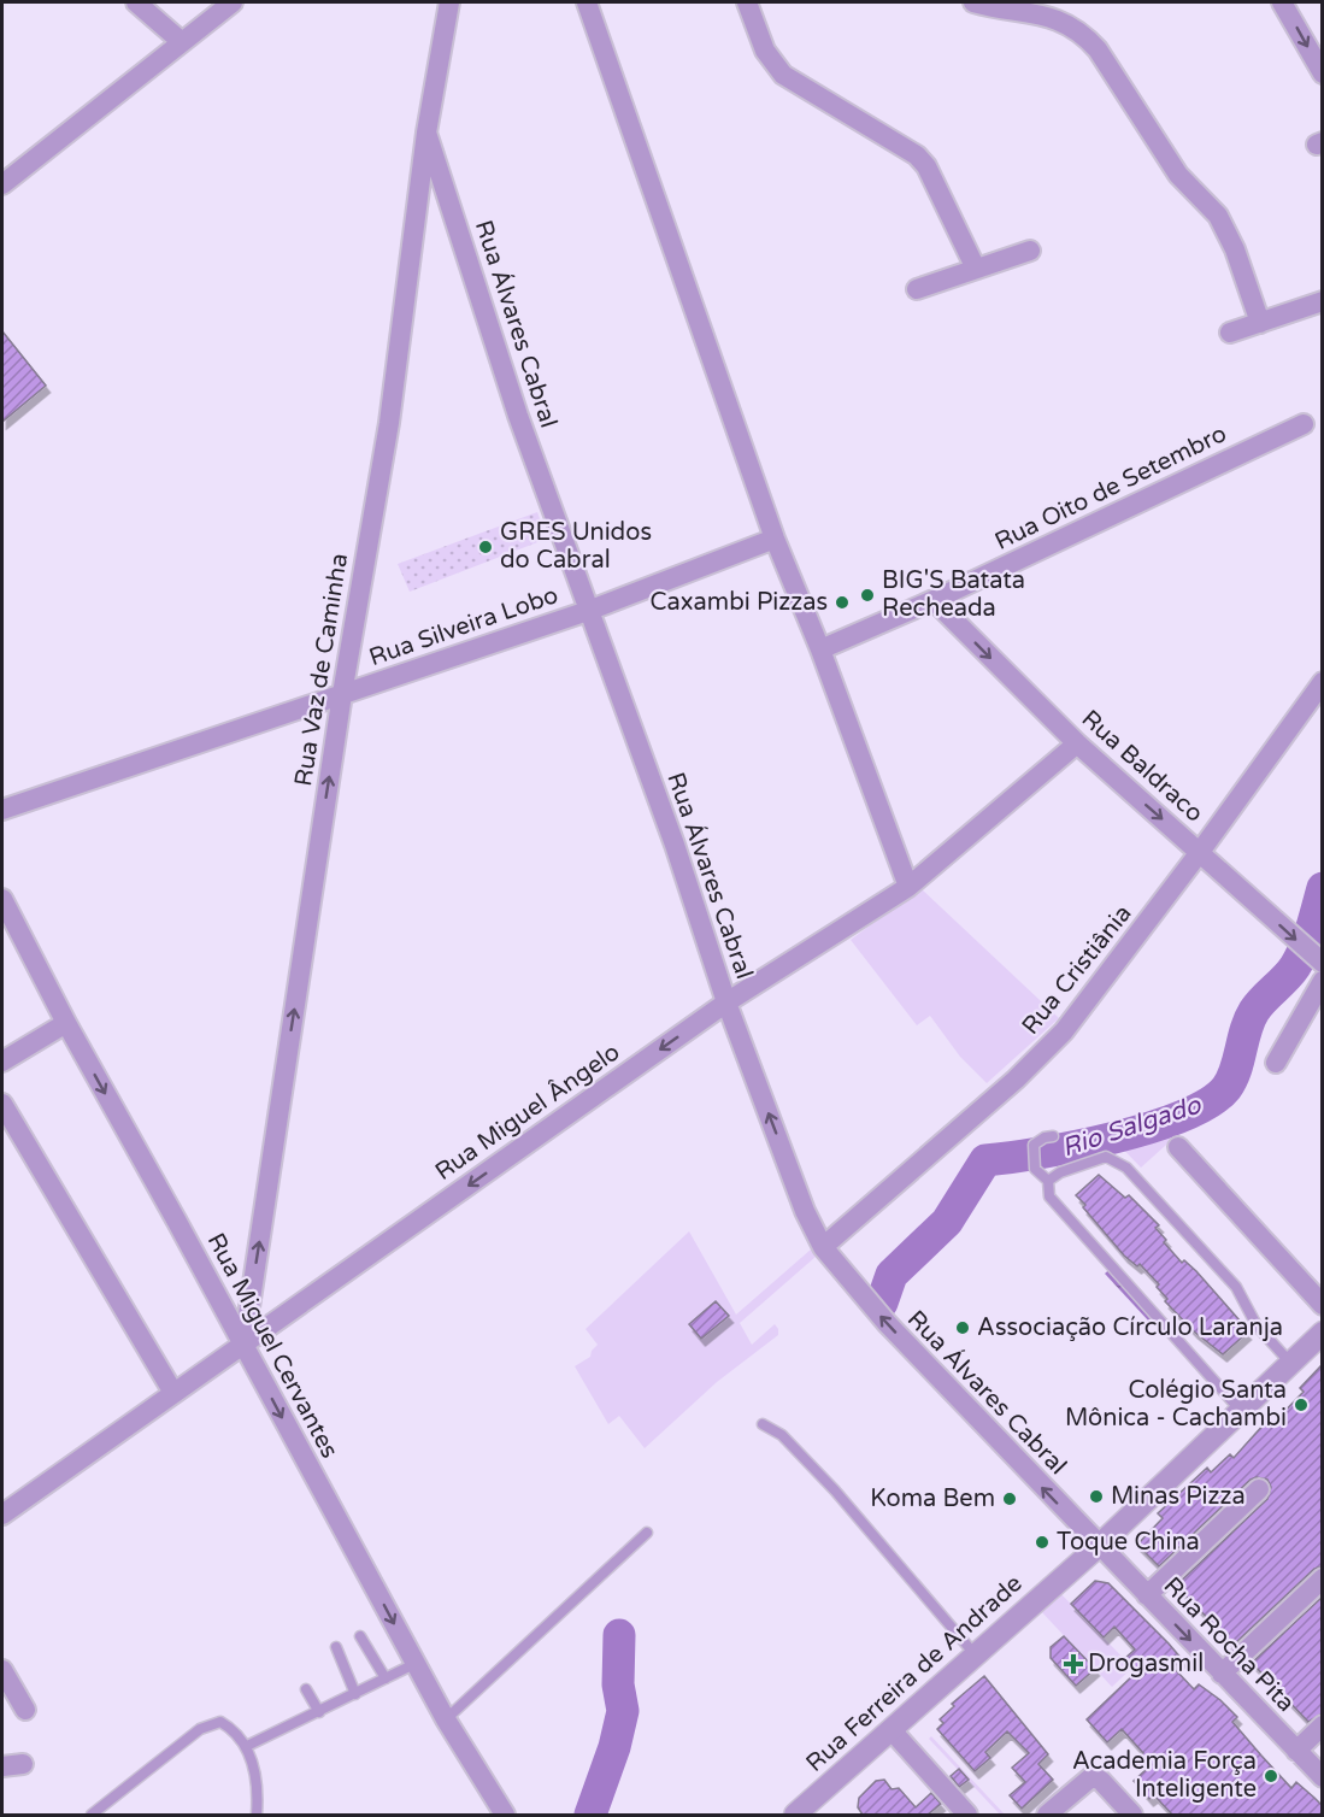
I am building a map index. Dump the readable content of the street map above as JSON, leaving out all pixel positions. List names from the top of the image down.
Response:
{
  "streets": {
    "street": [
      "Rua Álvares Cabral",
      "Rua Oito de Setembro",
      "Rua Silveira Lobo",
      "Rua Vaz de Caminha",
      "Rua Baldraco",
      "Rua Cristiânia",
      "Rua Miguel Ângelo",
      "Rua Miguel Cervantes",
      "Rua Rocha Pita",
      "Rua Ferreira de Andrade"
    ]
  },
  "crossings": [
    ["Rua Álvares Cabral", "Rua Silveira Lobo"],
    ["Rua Álvares Cabral", "Rua Vaz de Caminha"],
    ["Rua Álvares Cabral", "Rua Cristiânia"],
    ["Rua Álvares Cabral", "Rua Miguel Ângelo"],
    ["Rua Álvares Cabral", "Rua Rocha Pita"],
    ["Rua Álvares Cabral", "Rua Ferreira de Andrade"],
    ["Rua Oito de Setembro", "Rua Baldraco"],
    ["Rua Silveira Lobo", "Rua Vaz de Caminha"],
    ["Rua Vaz de Caminha", "Rua Miguel Ângelo"],
    ["Rua Vaz de Caminha", "Rua Miguel Cervantes"],
    ["Rua Baldraco", "Rua Cristiânia"],
    ["Rua Baldraco", "Rua Miguel Ângelo"],
    ["Rua Miguel Ângelo", "Rua Miguel Cervantes"],
    ["Rua Rocha Pita", "Rua Ferreira de Andrade"]
  ],
  "one_way": [
    "Rua Álvares Cabral",
    "Rua Vaz de Caminha",
    "Rua Baldraco",
    "Rua Miguel Ângelo"
  ],
  "water": ["Rio Salgado"],
  "places": {
    "other": [
      "GRES Unidos do Cabral",
      "BIG'S Batata Recheada",
      "Caxambi Pizzas",
      "Associação Círculo Laranja",
      "Colégio Santa Mônica - Cachambi",
      "Minas Pizza",
      "Koma Bem",
      "Toque China",
      "Academia Força Inteligente"
    ],
    "health": ["Drogasmil"]
  }
}
